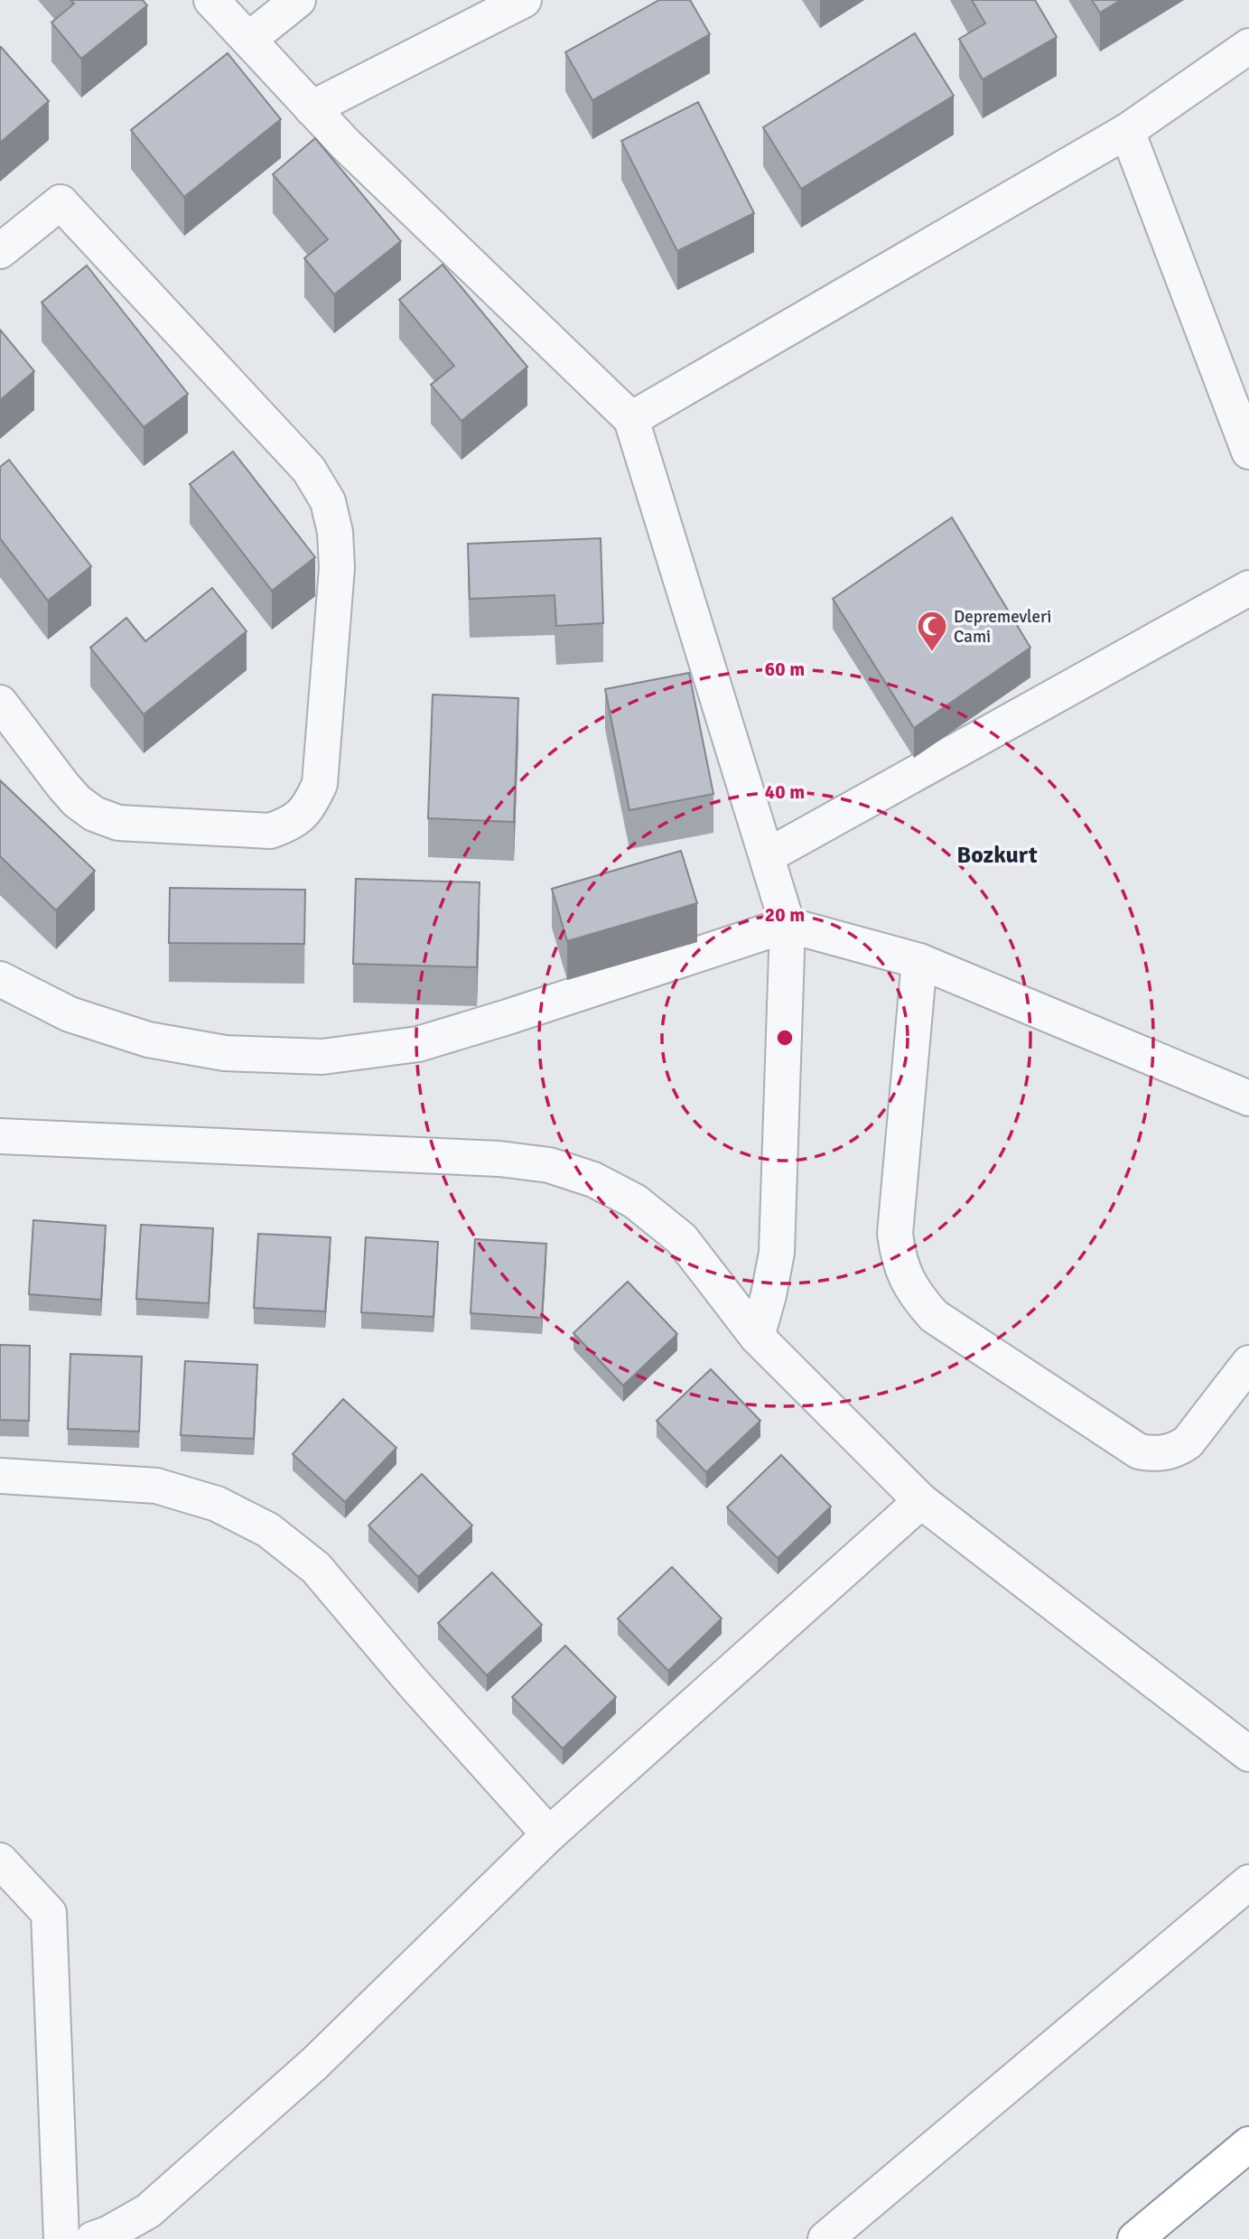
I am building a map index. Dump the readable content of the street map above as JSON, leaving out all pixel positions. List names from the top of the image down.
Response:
{
  "districts": ["Bozkurt"],
  "places": {
    "mosque": ["Depremevleri Cami"]
  },
  "rings": ["60 m", "40 m", "20 m"]
}
